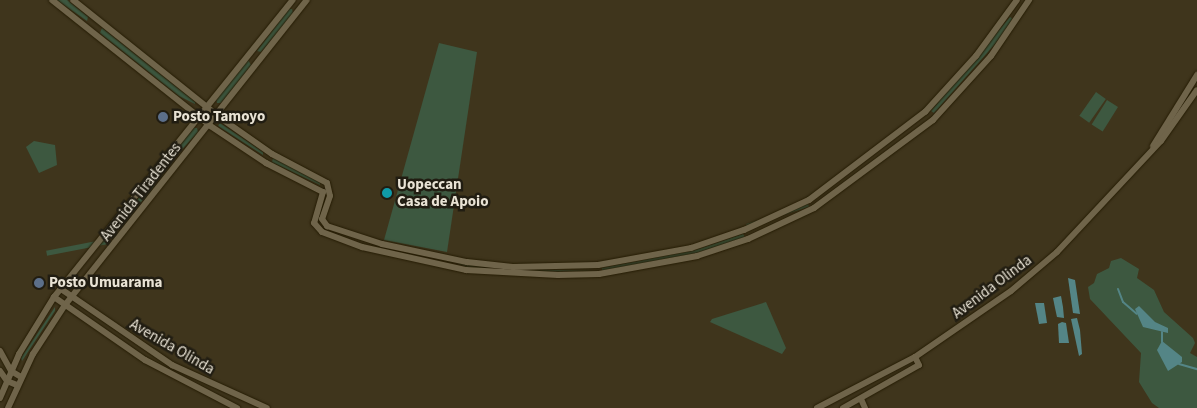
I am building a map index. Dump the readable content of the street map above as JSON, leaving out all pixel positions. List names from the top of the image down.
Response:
{
  "streets": {
    "street": ["Avenida Tiradentes", "Avenida Olinda"]
  },
  "crossings": [
    ["Avenida Tiradentes", "Avenida Olinda"]
  ],
  "places": ["Posto Tamoyo", "Uopeccan Casa de Apoio", "Posto Umuarama"]
}
